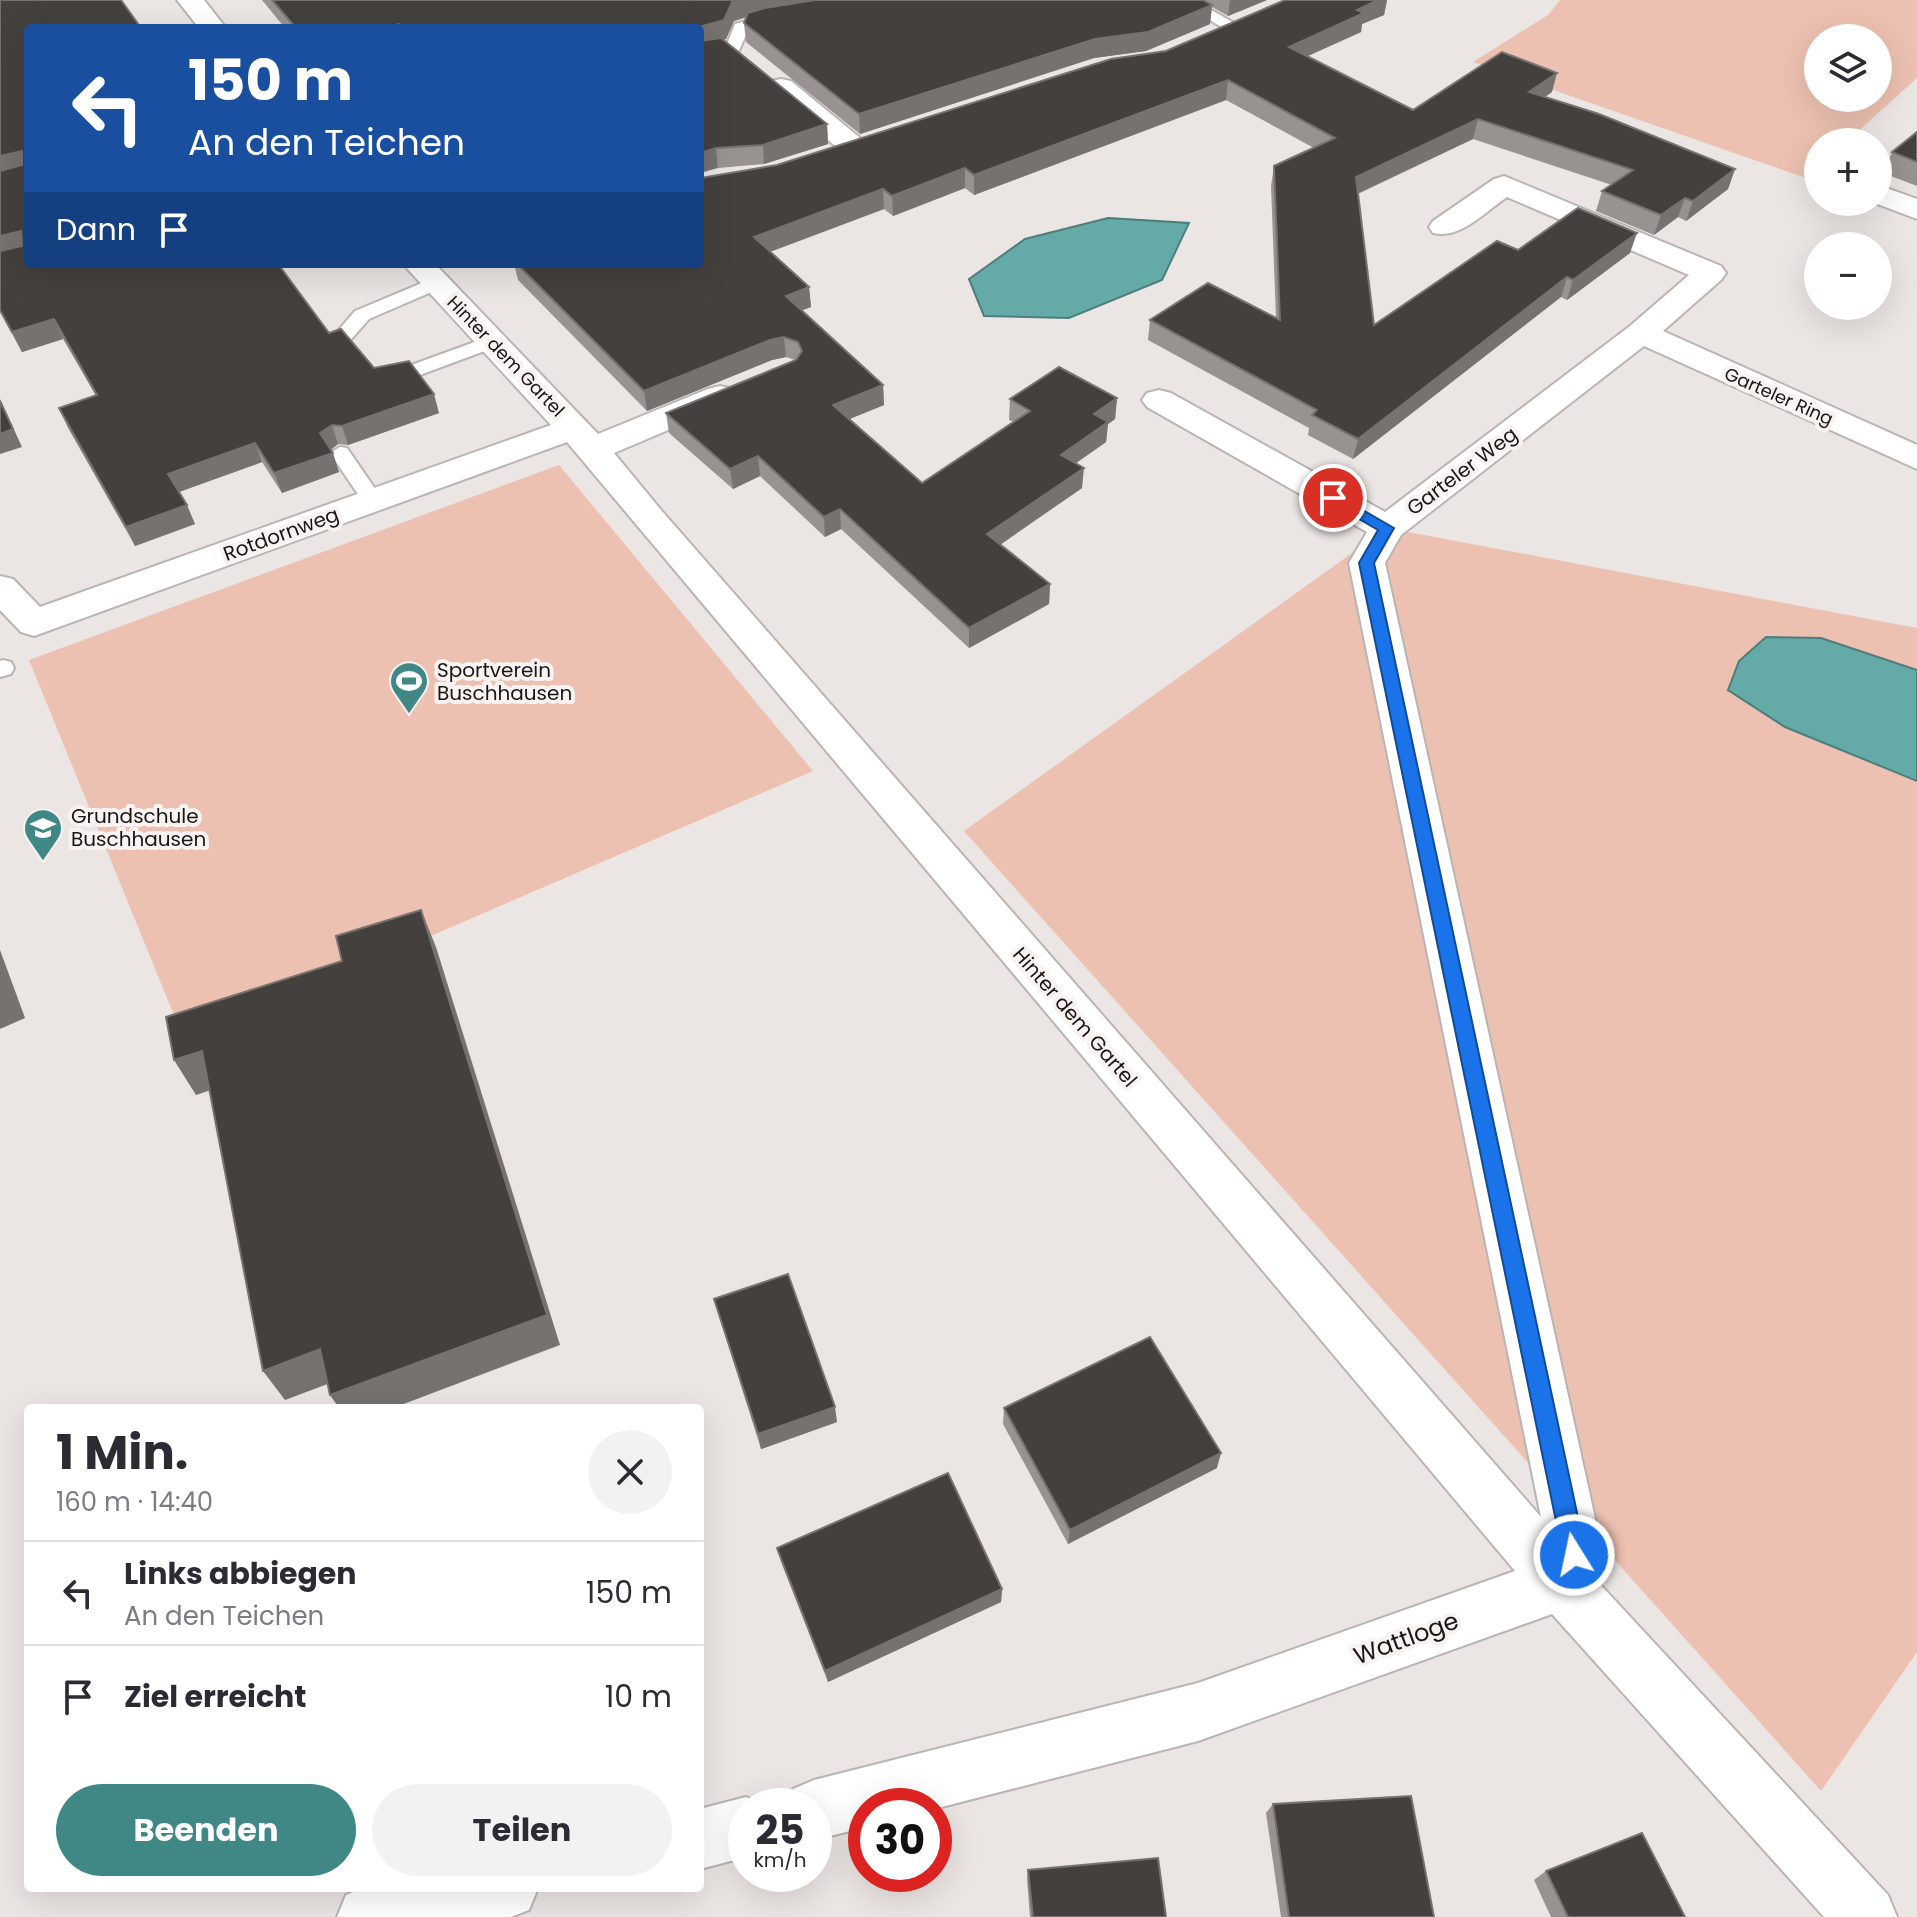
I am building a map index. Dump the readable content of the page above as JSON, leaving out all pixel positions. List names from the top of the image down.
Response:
{
  "streets": {
    "street": [
      "Hinter dem Gartel",
      "Garteler Ring",
      "Garteler Weg",
      "Rotdornweg",
      "Wattloge"
    ]
  },
  "crossings": [
    ["Hinter dem Gartel", "Garteler Weg"],
    ["Hinter dem Gartel", "Rotdornweg"],
    ["Hinter dem Gartel", "Wattloge"],
    ["Garteler Ring", "Garteler Weg"],
    ["Garteler Weg", "Wattloge"]
  ],
  "places": {
    "sports": ["Sportverein Buschhausen"],
    "school or university": ["Grundschule Buschhausen"]
  },
  "page": {
    "map_buttons": ["+", "−"],
    "turn": ["150 m", "An den Teichen"],
    "then": "Dann",
    "heading": ["1 Min.", "160 m · 14:40"],
    "list": [
      {
        "name": "Links abbiegen",
        "note": "An den Teichen",
        "value": "150 m"
      },
      {
        "name": "Ziel erreicht",
        "value": "10 m"
      }
    ],
    "buttons": ["Beenden", "Teilen"],
    "speed": "25 km/h",
    "limit": "30"
  }
}
